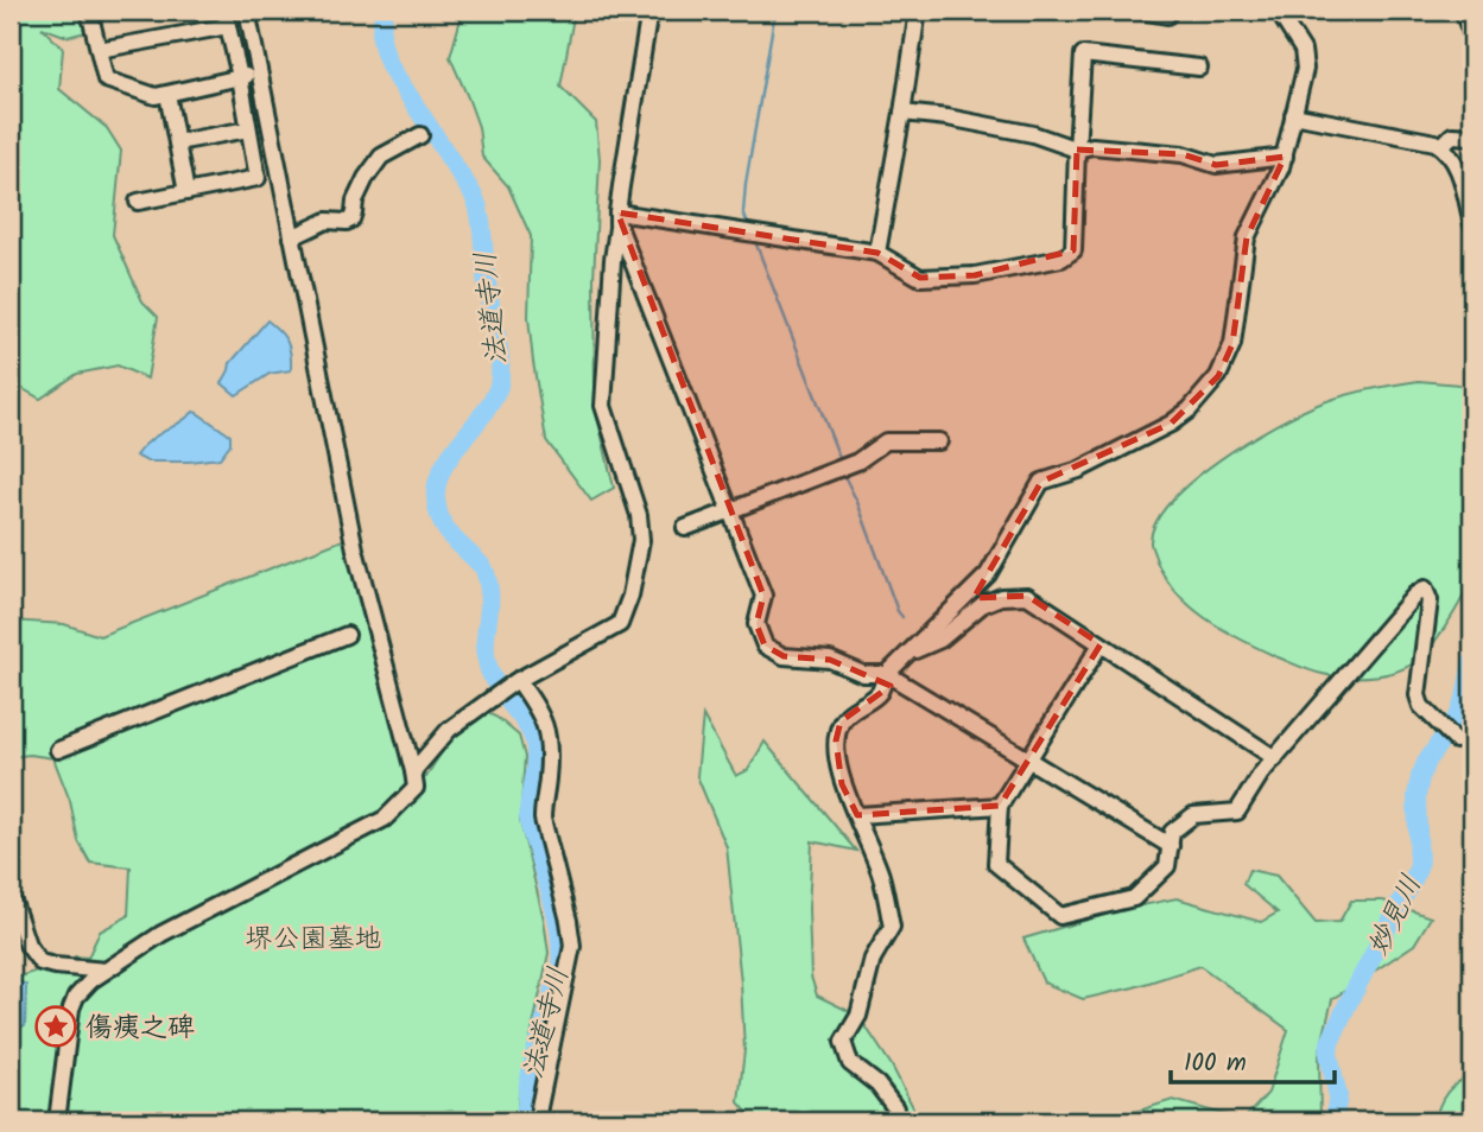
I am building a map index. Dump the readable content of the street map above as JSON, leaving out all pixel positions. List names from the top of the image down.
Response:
{
  "water": ["法道寺川", "妙見川"],
  "parks": ["堺公園墓地"],
  "places": {
    "place": ["傷痍之碑"]
  },
  "scale_bar": "100 m"
}
